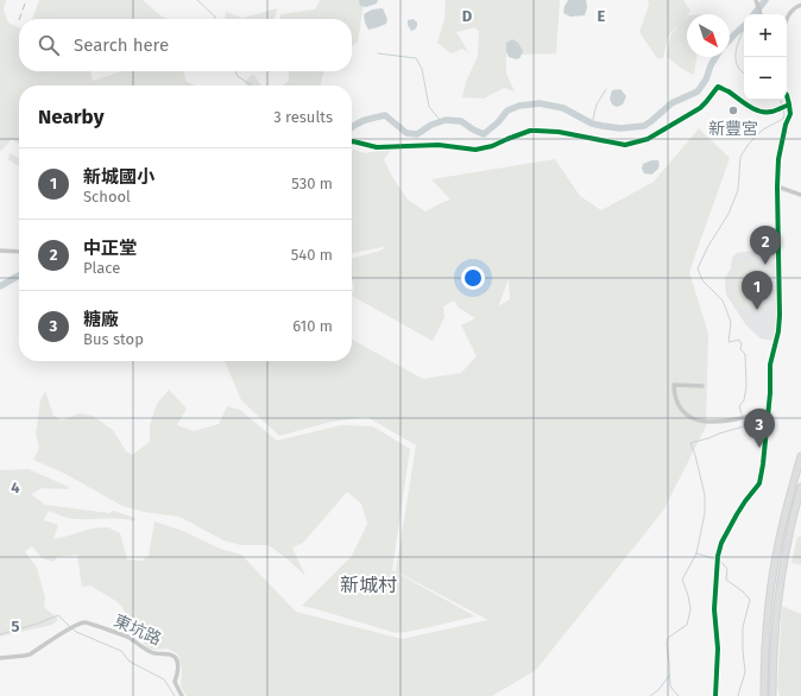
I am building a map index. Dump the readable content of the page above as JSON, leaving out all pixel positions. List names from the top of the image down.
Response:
{
  "streets": {
    "street": ["東坑路"]
  },
  "districts": ["新城村"],
  "places": ["新豐宮"],
  "north": "bottom right",
  "page": {
    "map_buttons": ["+", "−"],
    "search": "Search here",
    "heading": ["Nearby", "3 results"],
    "list": [
      {
        "mark": "1",
        "name": "新城國小",
        "note": "School",
        "value": "530 m"
      },
      {
        "mark": "2",
        "name": "中正堂",
        "note": "Place",
        "value": "540 m"
      },
      {
        "mark": "3",
        "name": "糖廠",
        "note": "Bus stop",
        "value": "610 m"
      }
    ],
    "pins": ["2", "1", "3"]
  },
  "grid": {
    "columns": ["D", "E"],
    "rows": ["4", "5"]
  }
}
